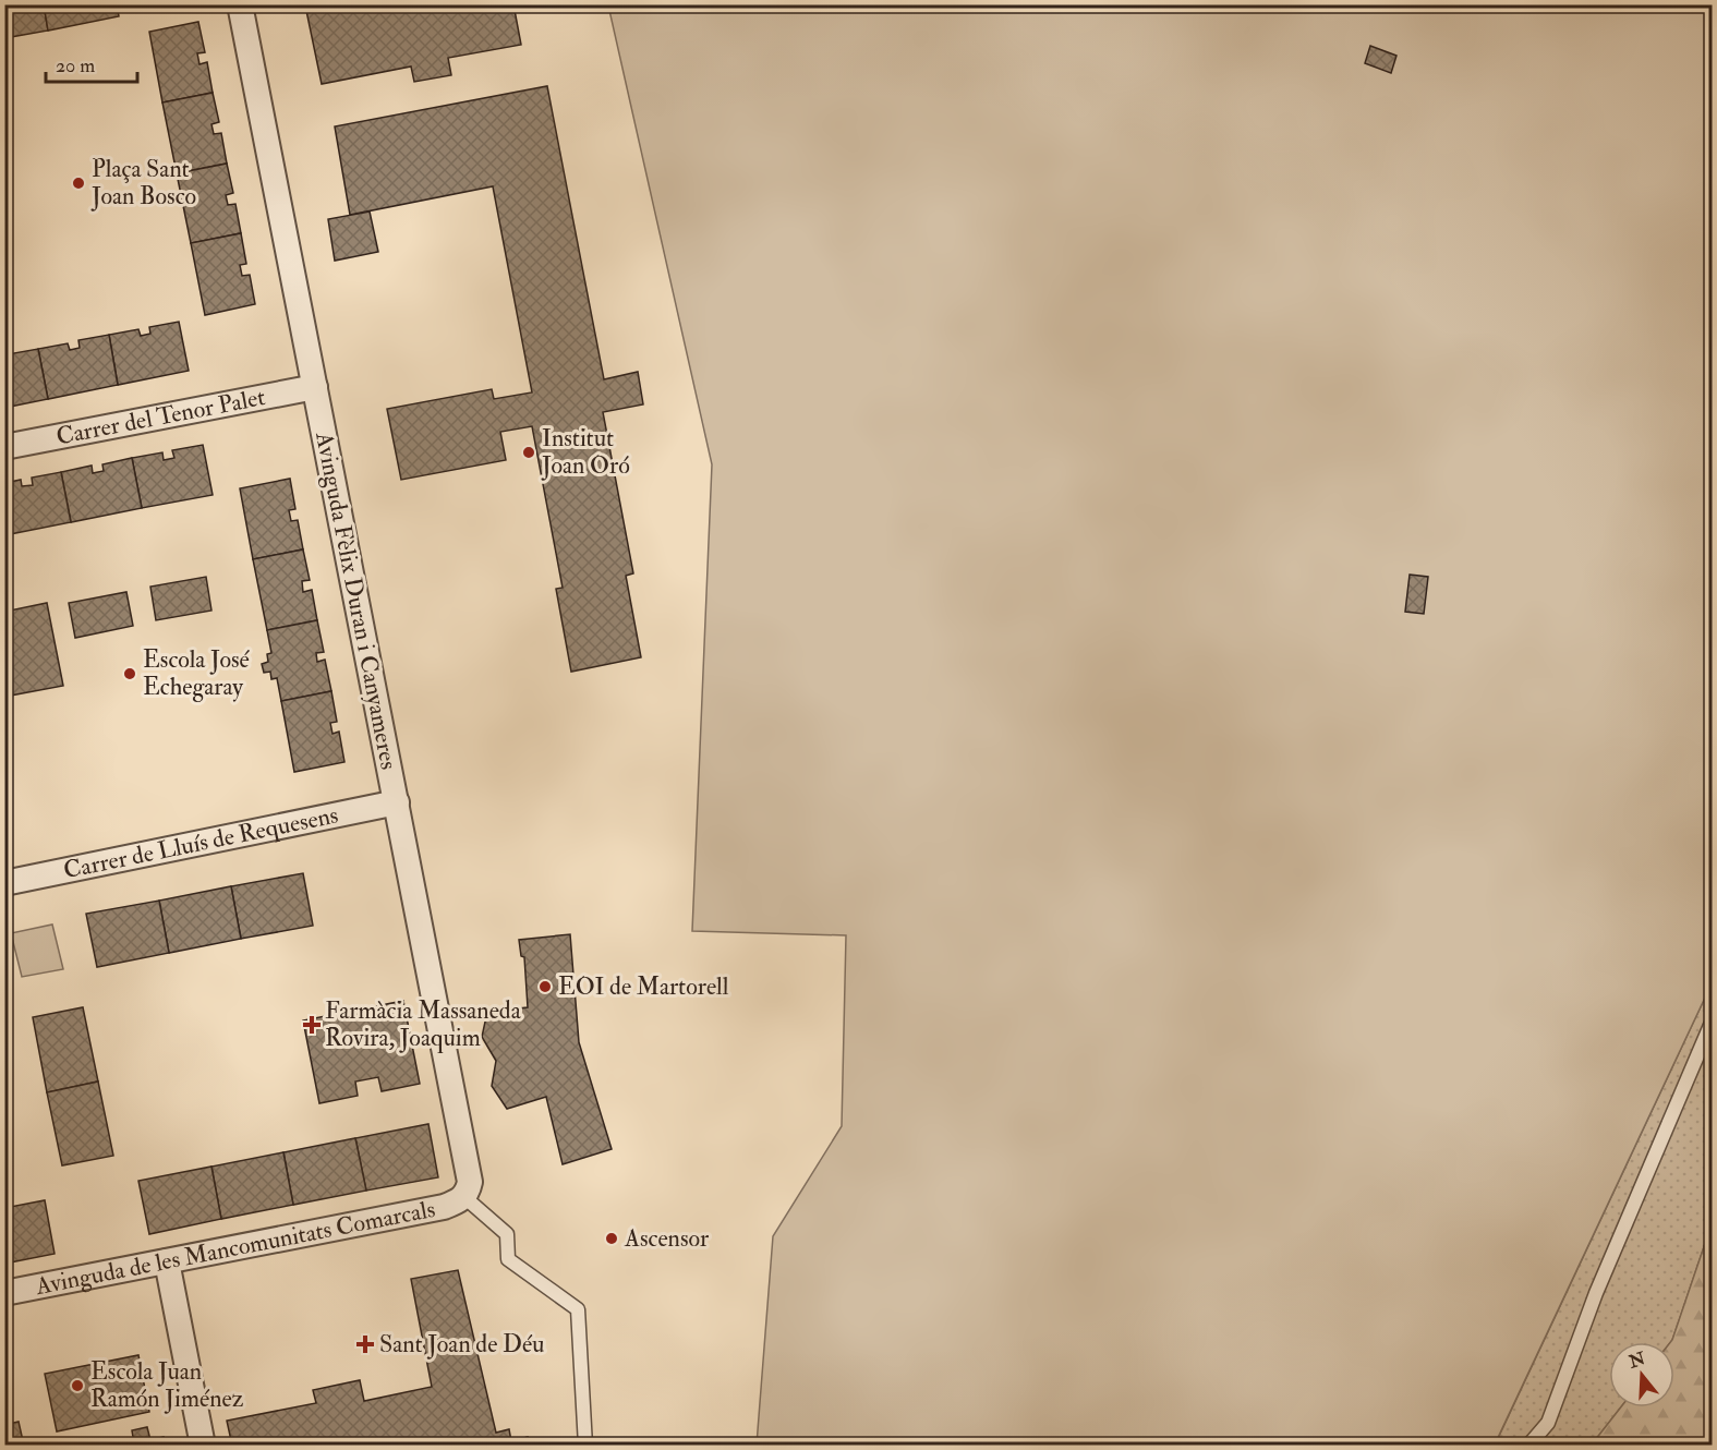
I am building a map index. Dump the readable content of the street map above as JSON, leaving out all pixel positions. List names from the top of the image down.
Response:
{
  "streets": {
    "street": [
      "Carrer del Tenor Palet",
      "Avinguda Fèlix Duran i Canyameres",
      "Carrer de Lluís de Requesens",
      "Avinguda de les Mancomunitats Comarcals"
    ]
  },
  "crossings": [
    ["Carrer del Tenor Palet", "Avinguda Fèlix Duran i Canyameres"],
    ["Avinguda Fèlix Duran i Canyameres", "Carrer de Lluís de Requesens"],
    ["Avinguda Fèlix Duran i Canyameres", "Avinguda de les Mancomunitats Comarcals"]
  ],
  "places": {
    "other": [
      "Plaça Sant Joan Bosco",
      "Institut Joan Oró",
      "Escola José Echegaray",
      "EOI de Martorell",
      "Ascensor",
      "Escola Juan Ramón Jiménez"
    ],
    "health": ["Farmàcia Massaneda Rovira, Joaquim", "Sant Joan de Déu"]
  },
  "scale_bar": "20 m",
  "north": "top"
}
